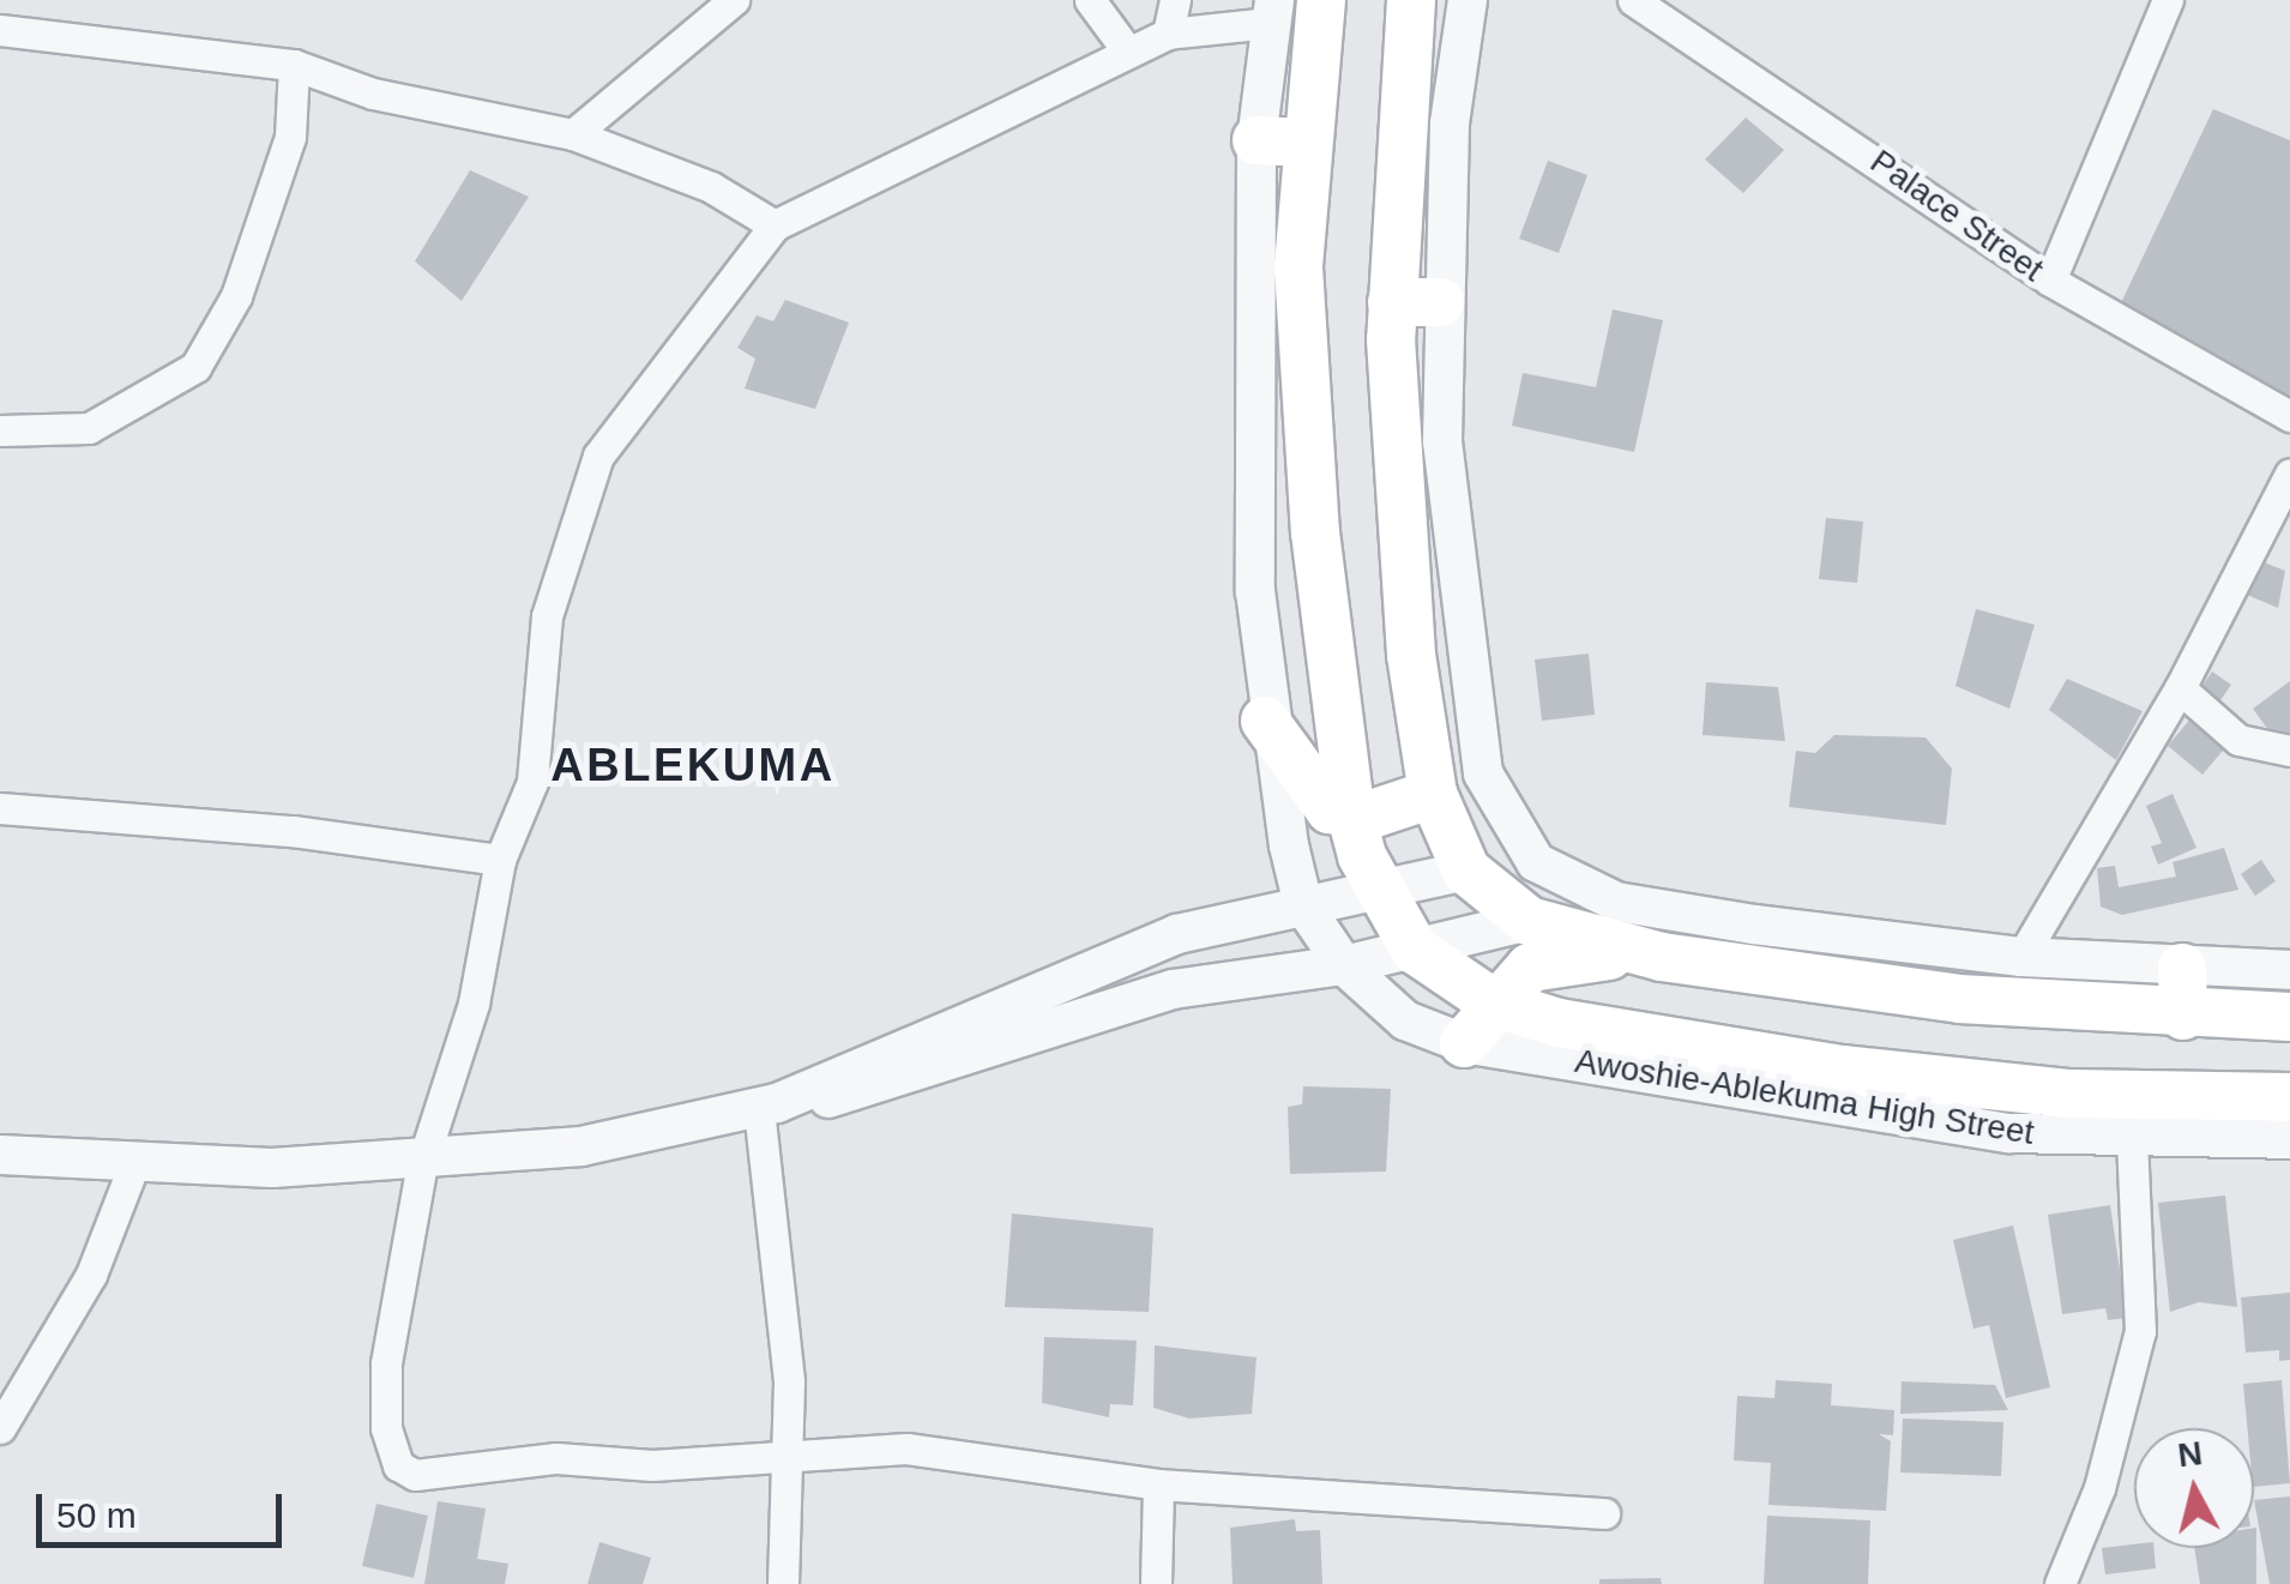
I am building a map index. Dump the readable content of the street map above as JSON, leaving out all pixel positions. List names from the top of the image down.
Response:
{
  "streets": {
    "main road": ["Awoshie-Ablekuma High Street"],
    "street": ["Palace Street"]
  },
  "districts": ["ABLEKUMA"],
  "scale_bar": "50 m",
  "north": "top"
}
